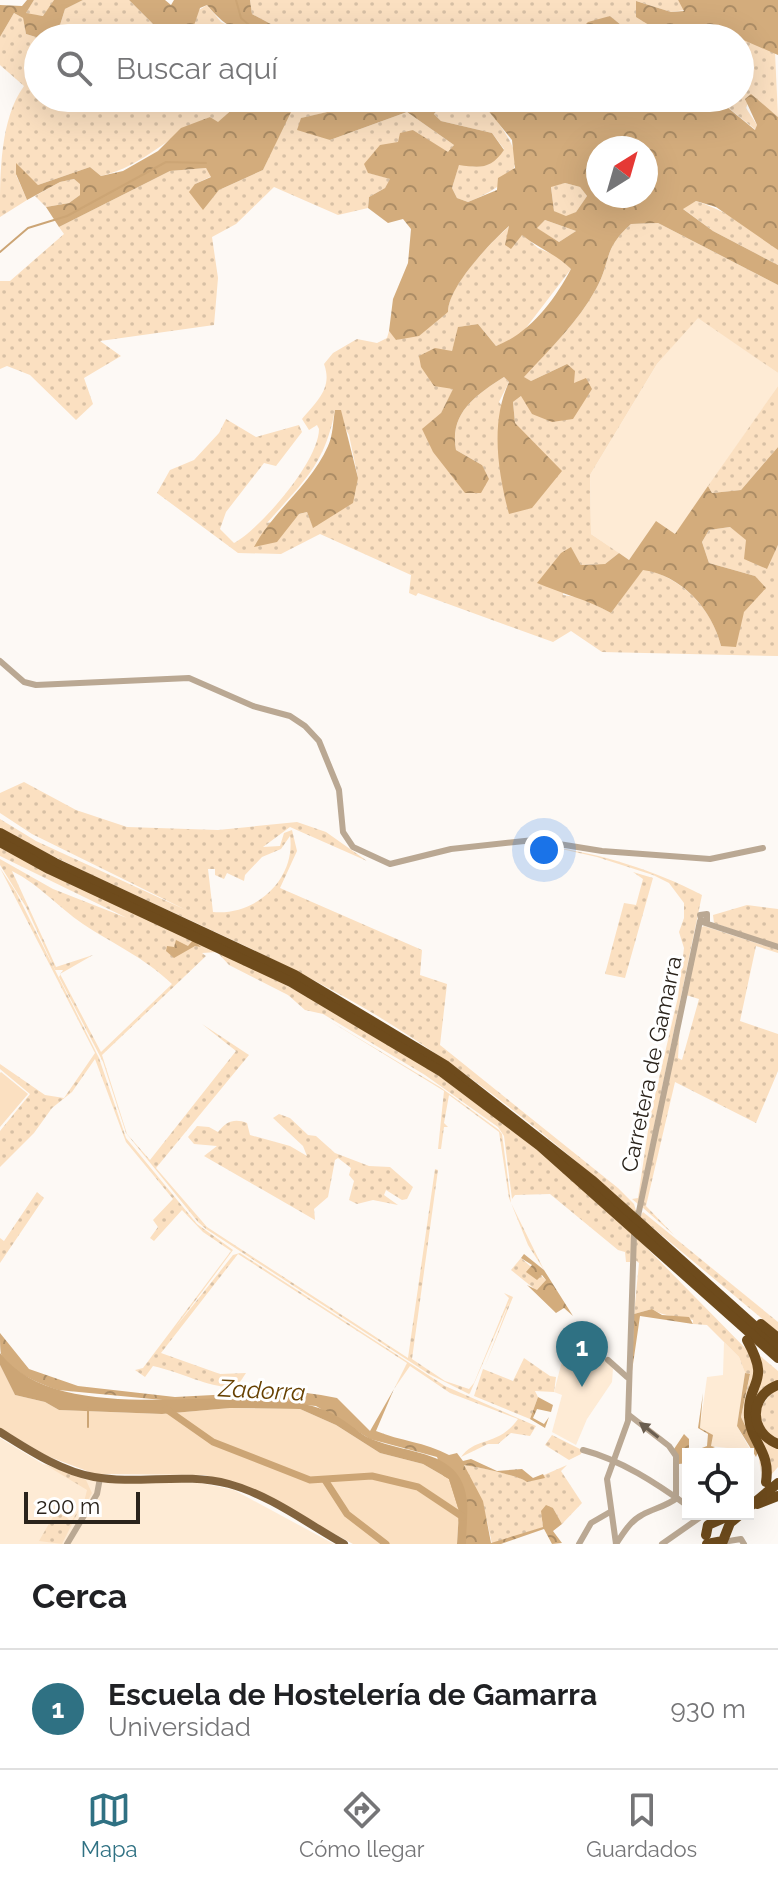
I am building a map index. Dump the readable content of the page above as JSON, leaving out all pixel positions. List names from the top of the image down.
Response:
{
  "streets": {
    "street": ["Carretera de Gamarra"]
  },
  "water": ["Zadorra"],
  "scale_bar": "200 m",
  "north": "top right",
  "page": {
    "search": "Buscar aquí",
    "pins": "1",
    "scale": "200 m",
    "heading": "Cerca",
    "list": [
      {
        "mark": "1",
        "name": "Escuela de Hostelería de Gamarra",
        "note": "Universidad",
        "value": "930 m"
      }
    ],
    "nav": ["Mapa", "Cómo llegar", "Guardados"]
  }
}
